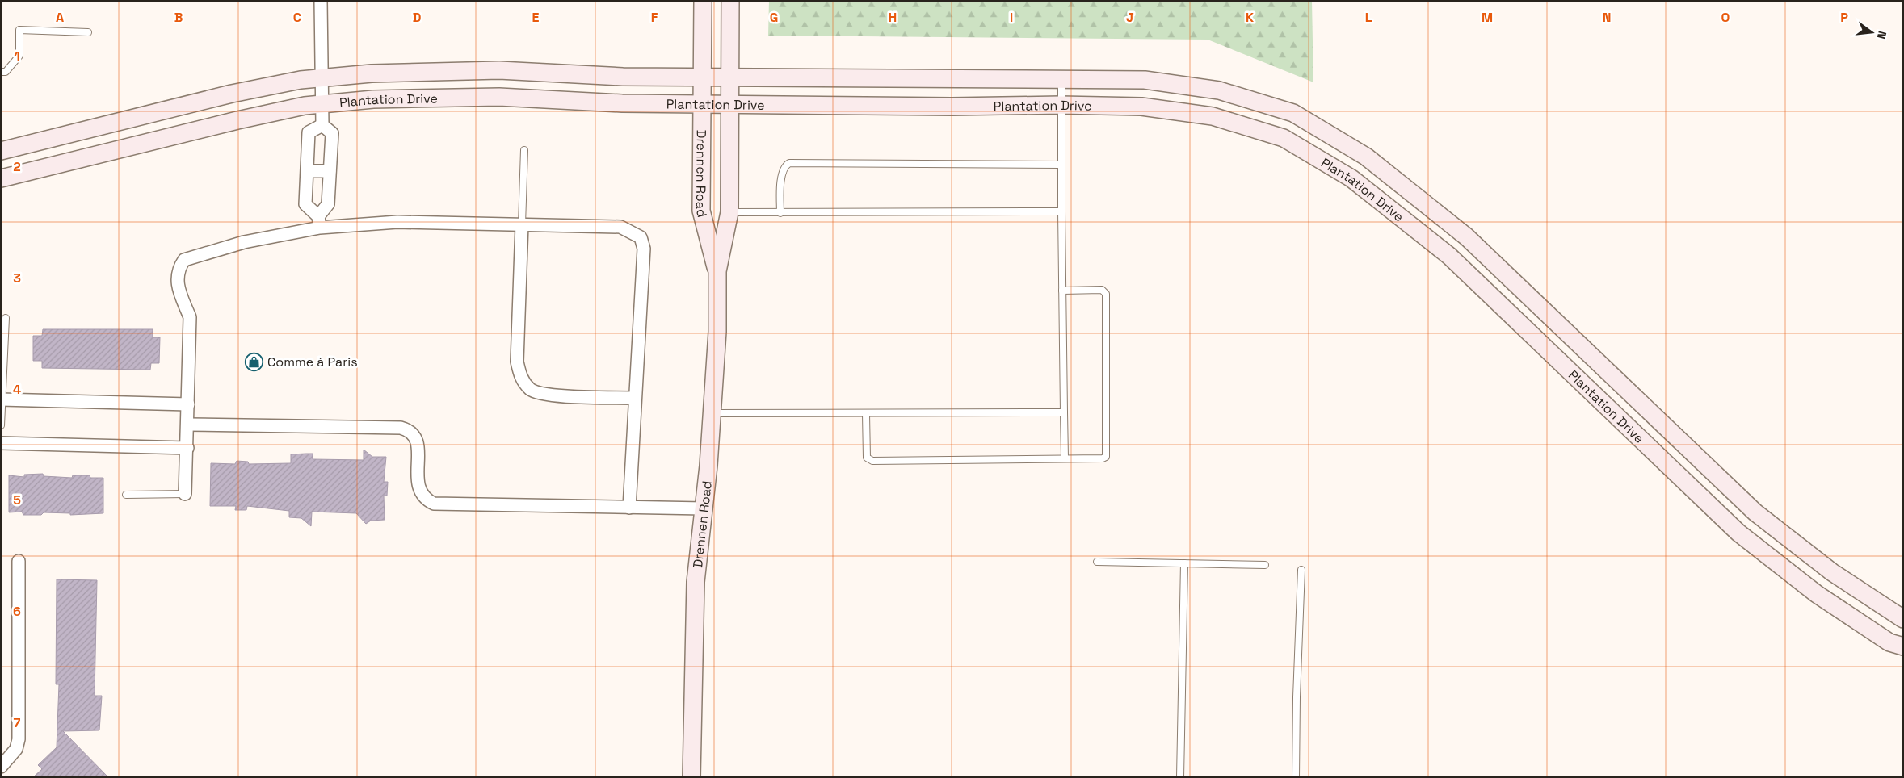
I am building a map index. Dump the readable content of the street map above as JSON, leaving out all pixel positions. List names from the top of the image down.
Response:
{
  "streets": {
    "street": ["Plantation Drive", "Drennen Road"]
  },
  "crossings": [
    ["Plantation Drive", "Drennen Road"]
  ],
  "places": {
    "shop": ["Comme à Paris"]
  },
  "north": "right",
  "grid": {
    "columns": [
      "A",
      "B",
      "C",
      "D",
      "E",
      "F",
      "G",
      "H",
      "I",
      "J",
      "K",
      "L",
      "M",
      "N",
      "O",
      "P"
    ],
    "rows": [
      "1",
      "2",
      "3",
      "4",
      "5",
      "6",
      "7"
    ]
  }
}
